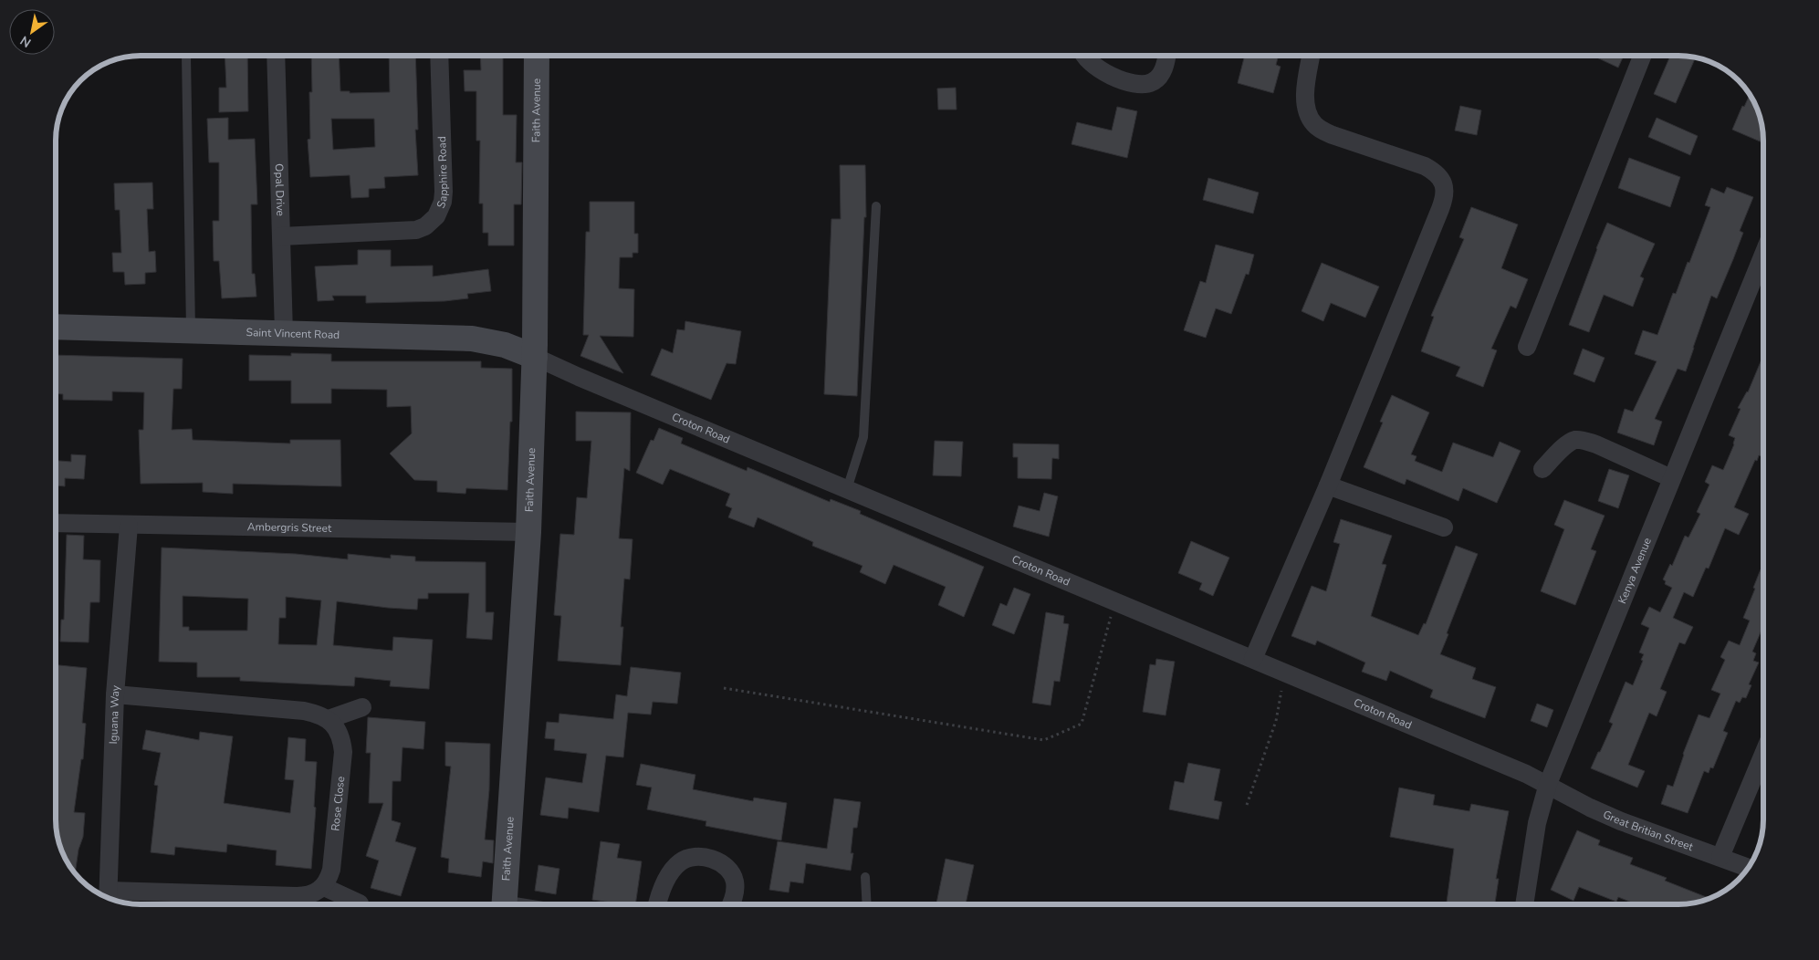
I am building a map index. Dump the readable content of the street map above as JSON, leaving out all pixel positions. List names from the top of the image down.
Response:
{
  "streets": {
    "street": [
      "Faith Avenue",
      "Sapphire Road",
      "Opal Drive",
      "Saint Vincent Road",
      "Croton Road",
      "Ambergris Street",
      "Kenya Avenue",
      "Iguana Way",
      "Rose Close",
      "Great Britian Street"
    ]
  },
  "crossings": [
    ["Faith Avenue", "Saint Vincent Road"],
    ["Faith Avenue", "Croton Road"],
    ["Faith Avenue", "Ambergris Street"],
    ["Sapphire Road", "Opal Drive"],
    ["Opal Drive", "Saint Vincent Road"],
    ["Saint Vincent Road", "Croton Road"],
    ["Croton Road", "Kenya Avenue"],
    ["Croton Road", "Great Britian Street"],
    ["Ambergris Street", "Iguana Way"],
    ["Kenya Avenue", "Great Britian Street"]
  ],
  "north": "bottom left"
}
